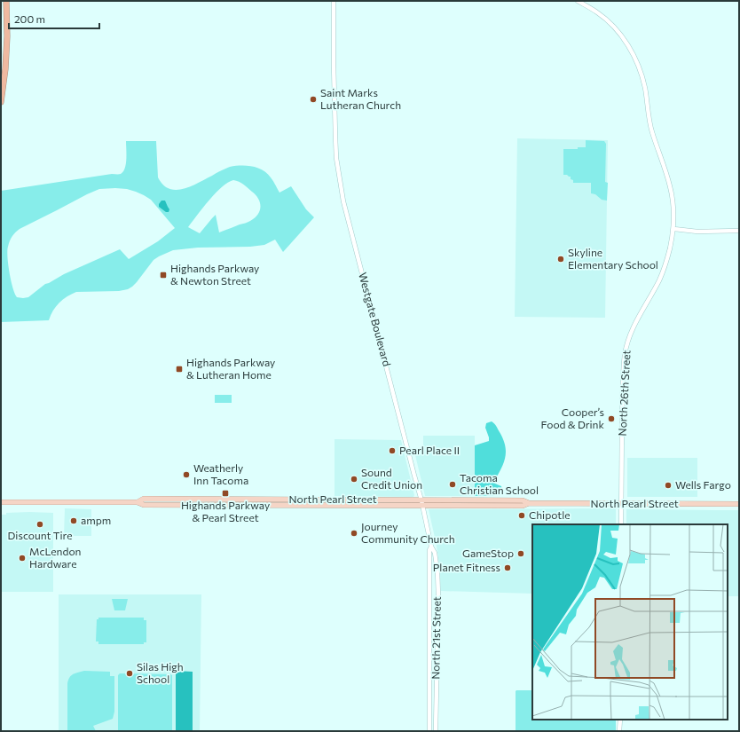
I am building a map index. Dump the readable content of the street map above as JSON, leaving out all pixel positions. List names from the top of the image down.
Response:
{
  "streets": {
    "main road": ["North Pearl Street"],
    "street": ["Westgate Boulevard", "North 26th Street", "North 21st Street"]
  },
  "crossings": [
    ["Westgate Boulevard", "North Pearl Street"],
    ["Westgate Boulevard", "North 21st Street"],
    ["North 26th Street", "North Pearl Street"],
    ["North Pearl Street", "North 21st Street"]
  ],
  "places": {
    "other": [
      "Saint Marks Lutheran Church",
      "Skyline Elementary School",
      "Cooper’s Food & Drink",
      "Pearl Place II",
      "Weatherly Inn Tacoma",
      "Sound Credit Union",
      "Tacoma Christian School",
      "Wells Fargo",
      "Chipotle",
      "ampm",
      "Discount Tire",
      "Journey Community Church",
      "GameStop",
      "McLendon Hardware",
      "Planet Fitness",
      "Silas High School"
    ],
    "transit": ["Highands Parkway & Newton Street", "Highands Parkway & Lutheran Home", "Highands Parkway & Pearl Street"]
  },
  "scale_bar": "200 m"
}
